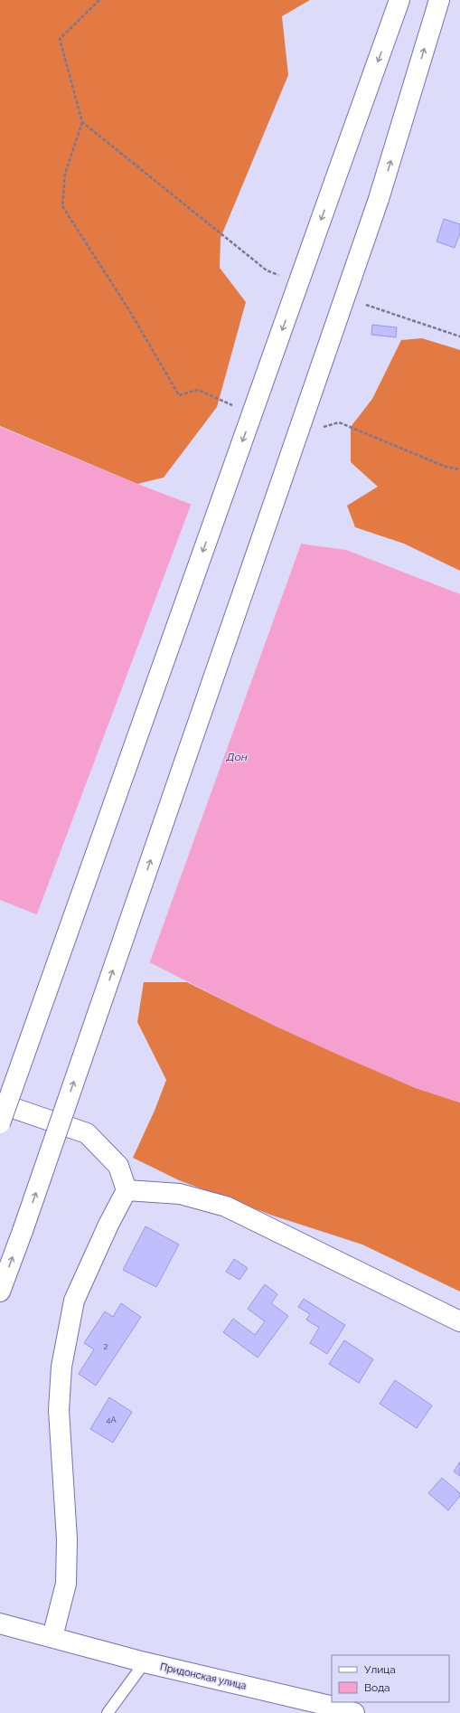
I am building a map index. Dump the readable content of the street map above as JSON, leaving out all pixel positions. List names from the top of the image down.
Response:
{
  "streets": {
    "main road": ["Придонская улица"]
  },
  "water": ["Дон"],
  "house_numbers": ["2", "4А"],
  "legend": ["Улица", "Вода"]
}
